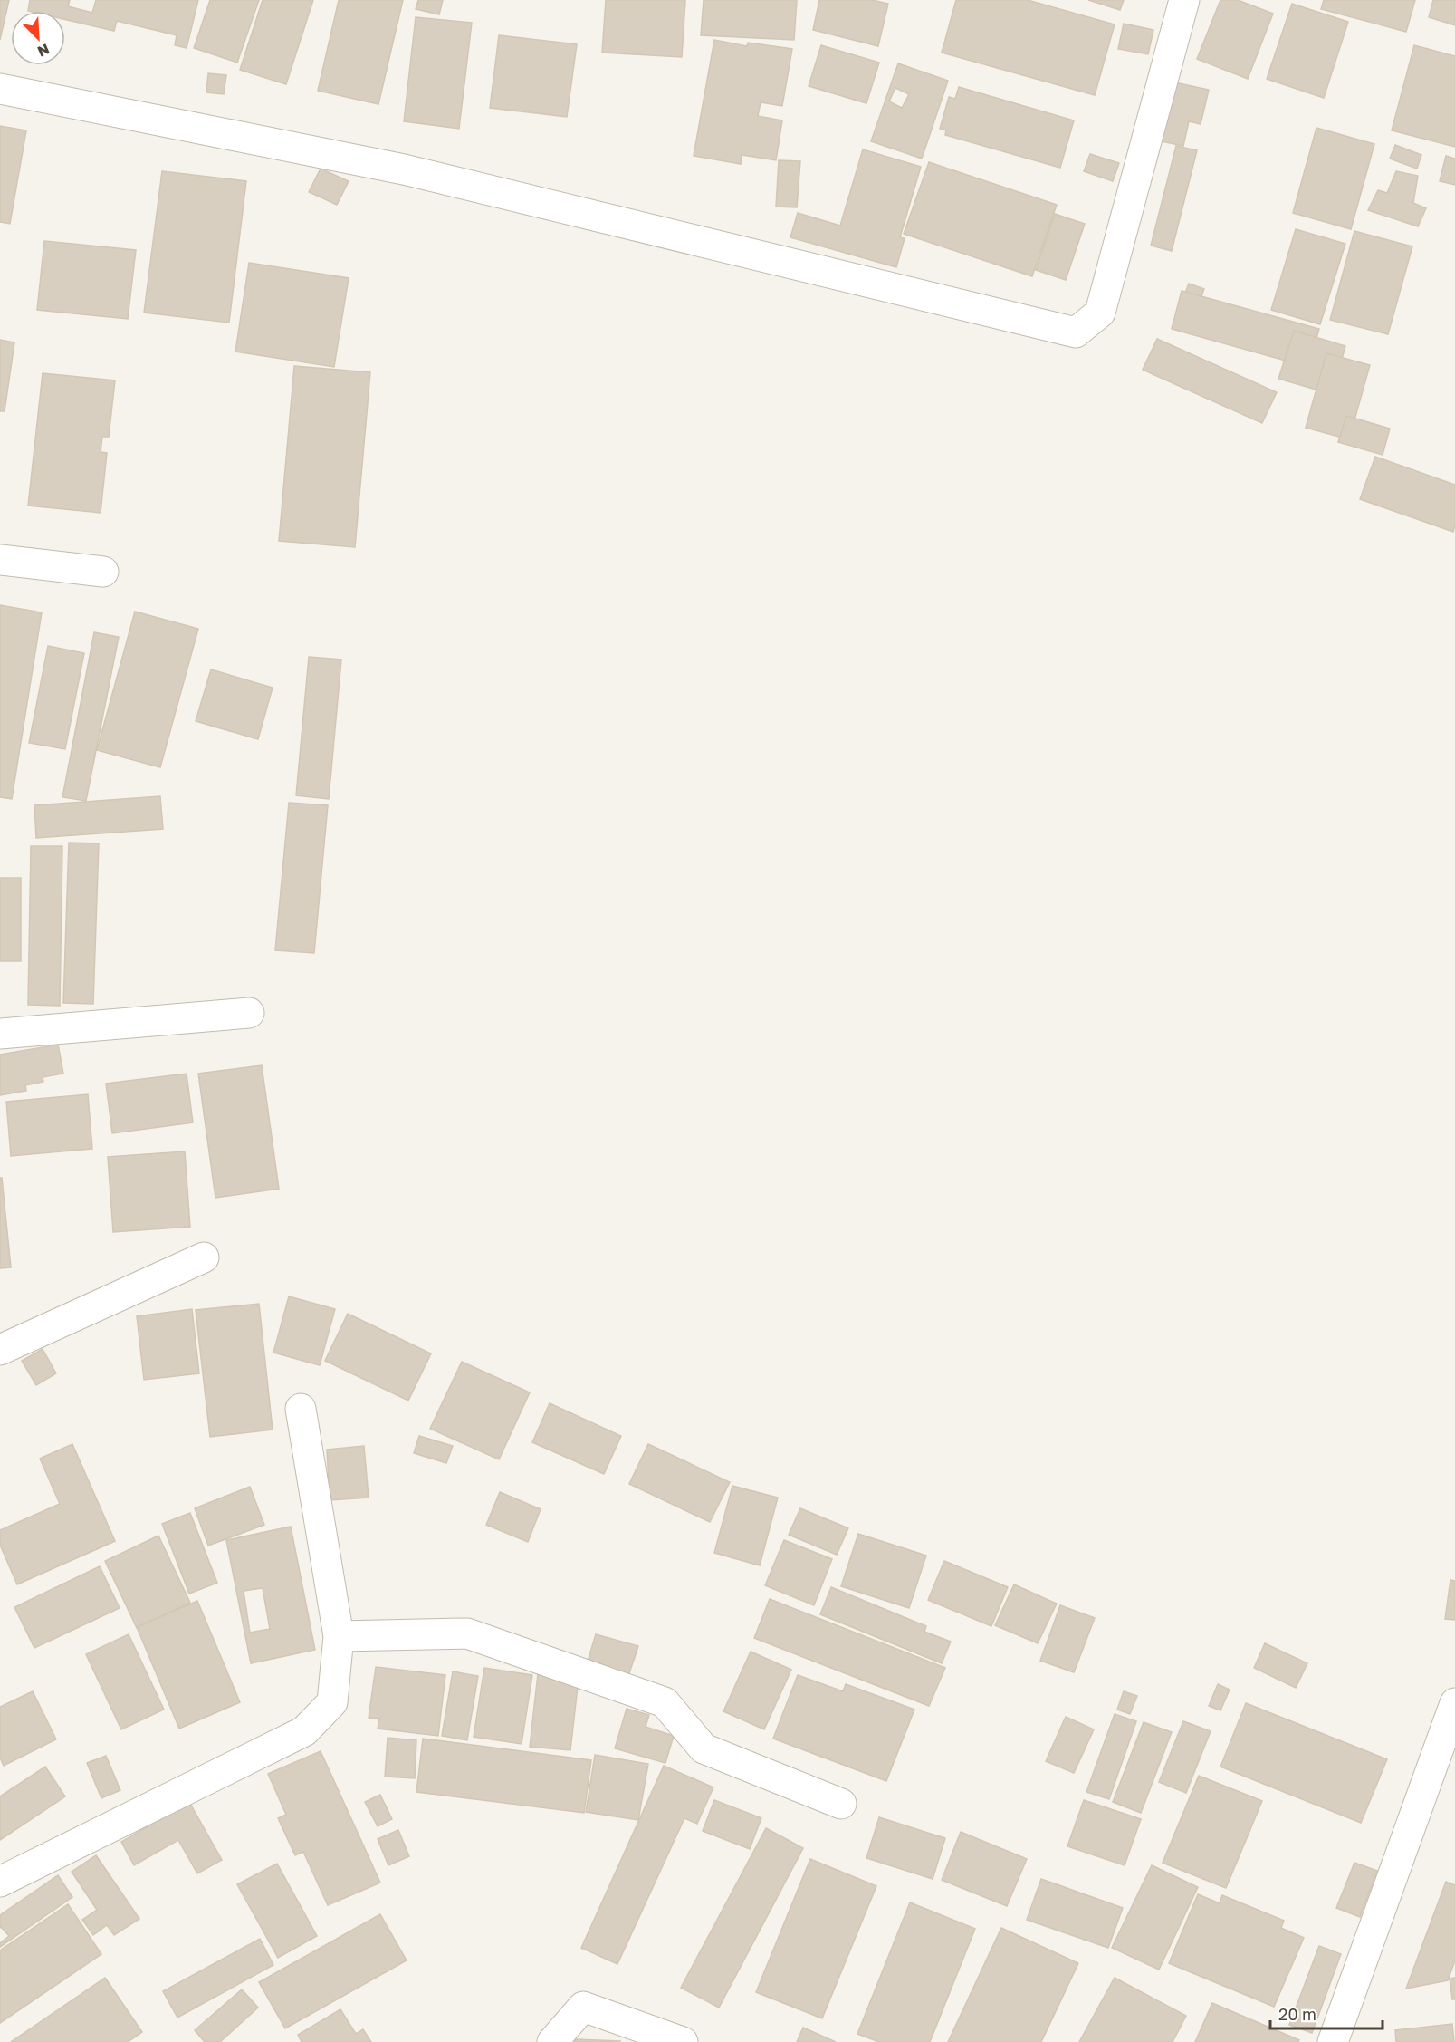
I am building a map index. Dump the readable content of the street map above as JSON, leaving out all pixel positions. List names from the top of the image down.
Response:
{
  "scale_bar": "20 m",
  "north": "bottom right"
}
